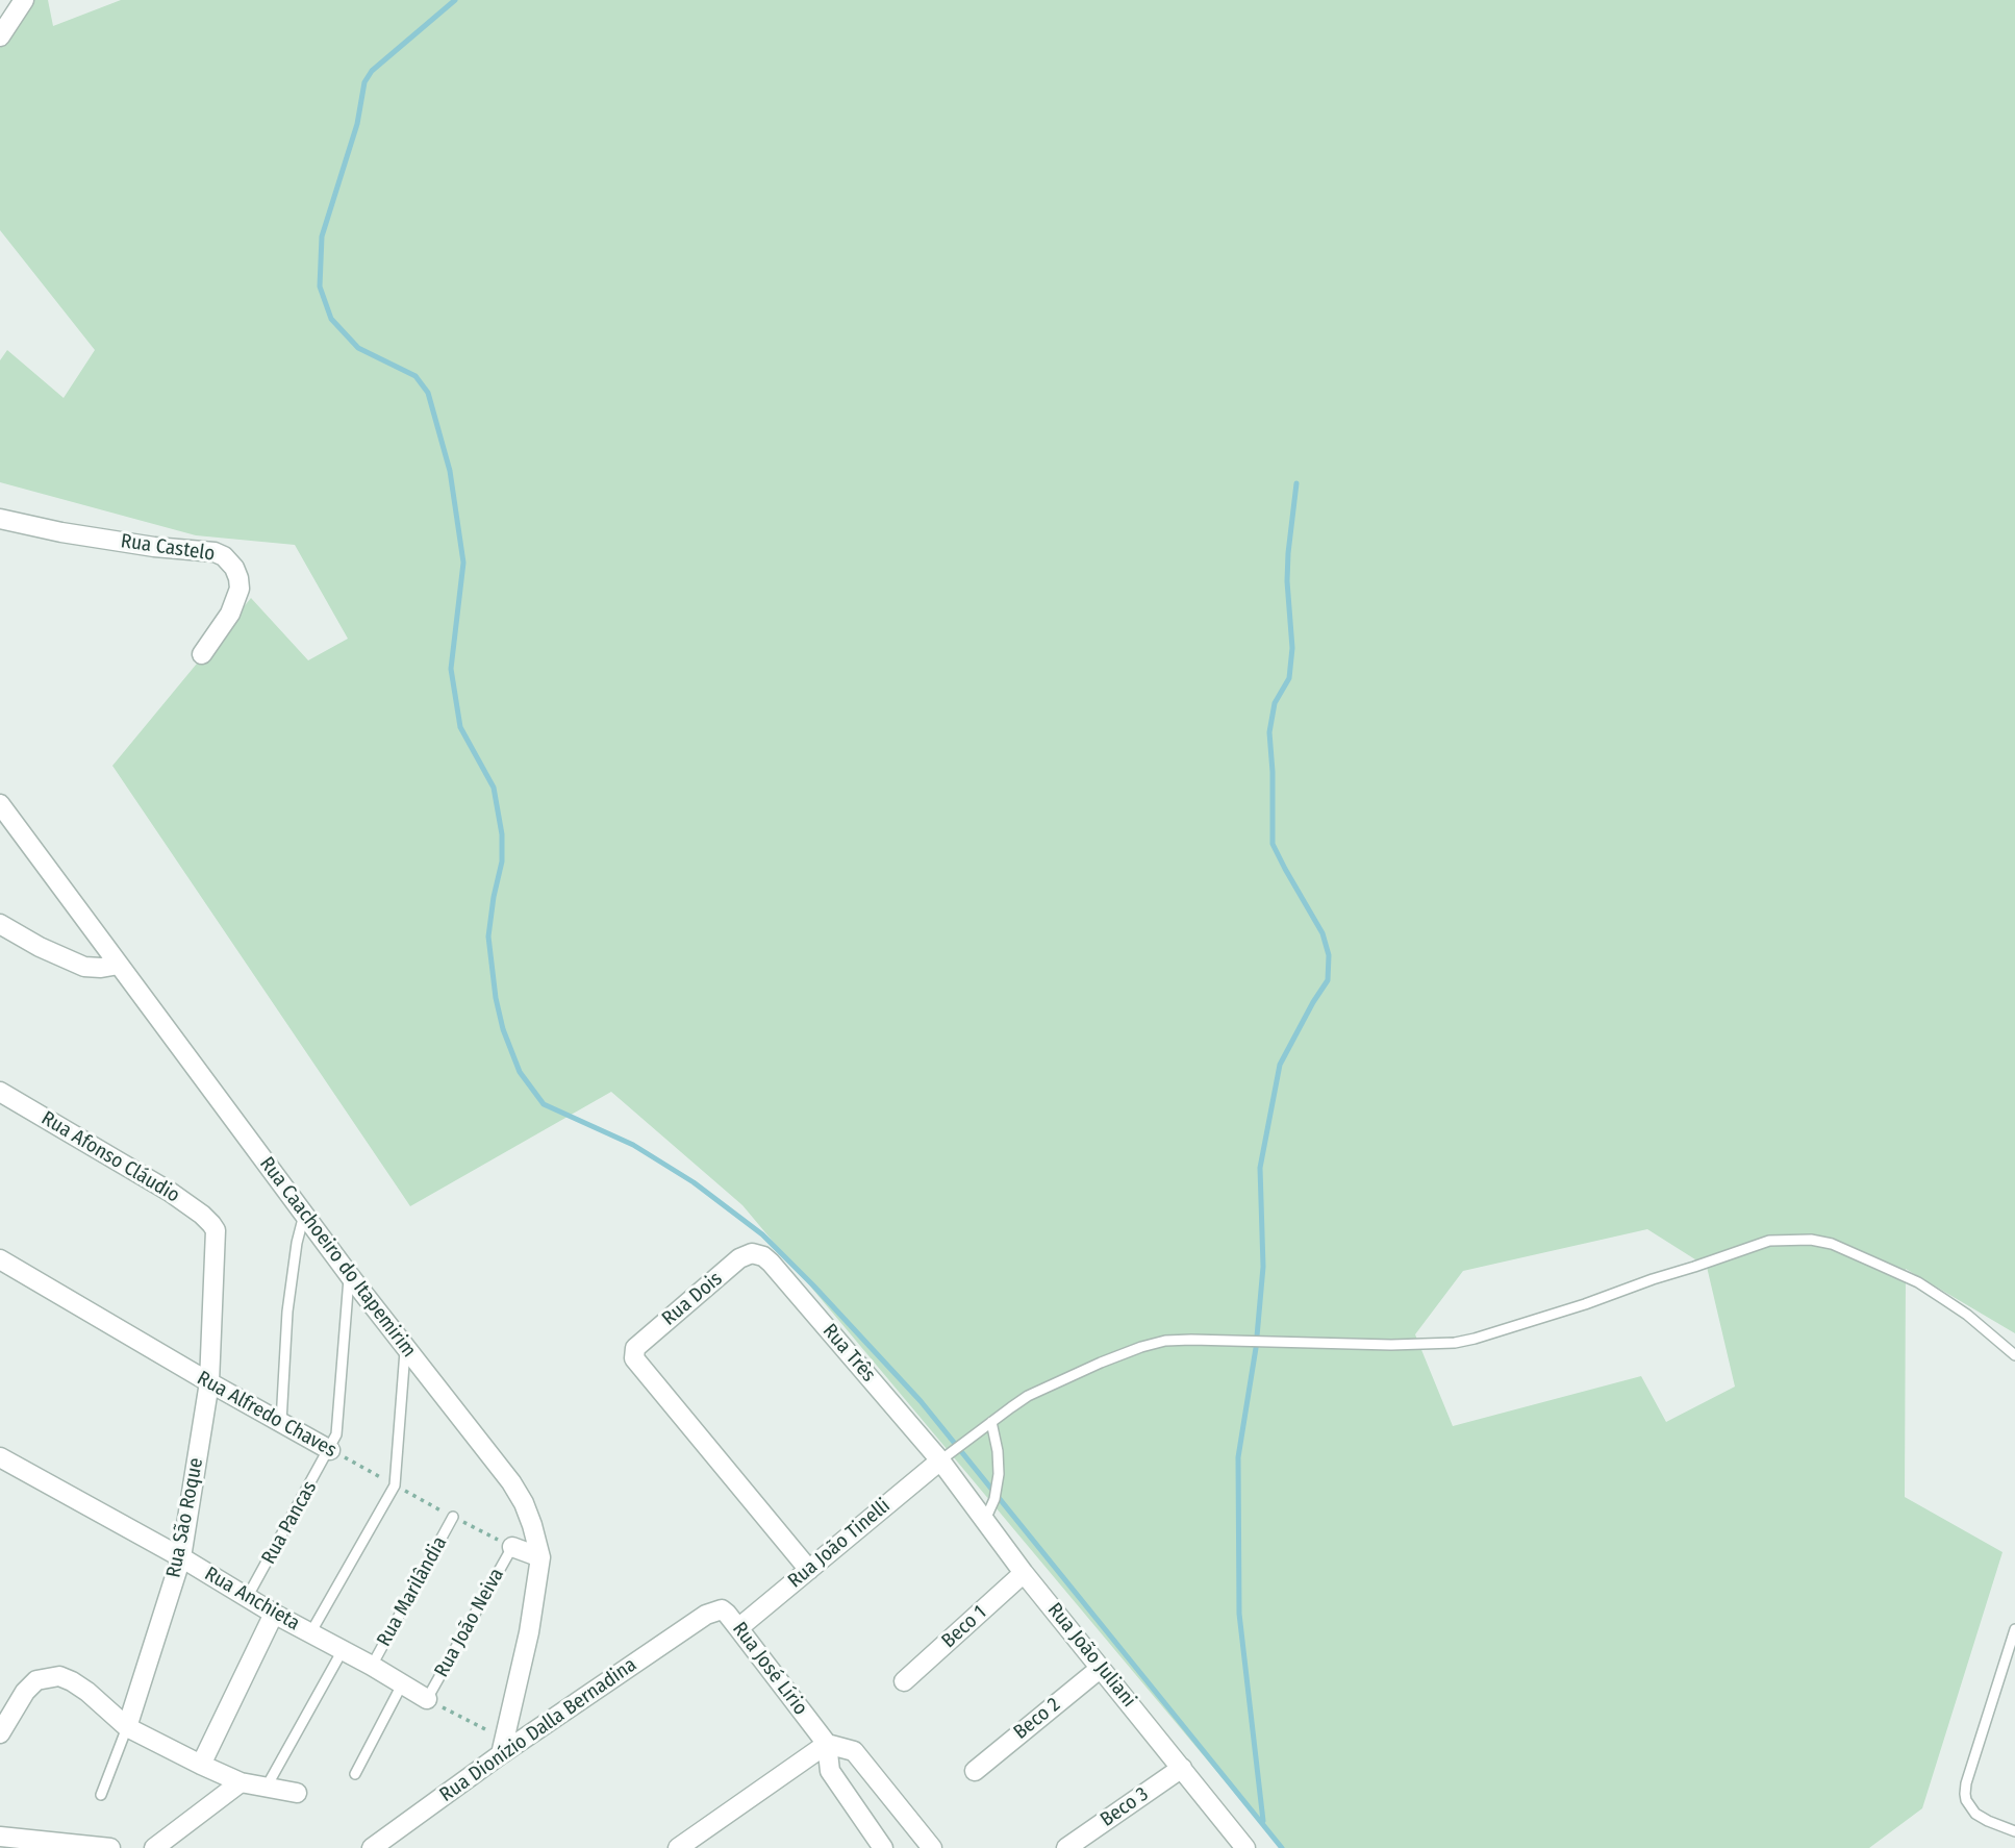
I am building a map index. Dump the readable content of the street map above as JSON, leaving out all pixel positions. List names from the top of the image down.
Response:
{
  "streets": {
    "street": [
      "Rua Castelo",
      "Rua Afonso Cláudio",
      "Rua Caachoeiro do Itapemirim",
      "Rua Dois",
      "Rua Três",
      "Rua Alfredo Chaves",
      "Rua São Roque",
      "Rua João Tinelli",
      "Rua Anchieta",
      "Beco 1",
      "Rua João Juliani",
      "Rua José Lírio",
      "Beco 2",
      "Rua Dionízio Dalla Bernadina",
      "Beco 3"
    ],
    "lane": ["Rua Pancas", "Rua Marilândia", "Rua João Neiva"]
  },
  "crossings": [
    ["Rua Afonso Cláudio", "Rua São Roque"],
    ["Rua Caachoeiro do Itapemirim", "Rua Pancas"],
    ["Rua Caachoeiro do Itapemirim", "Rua Dionízio Dalla Bernadina"],
    ["Rua Dois", "Rua Três"],
    ["Rua Dois", "Rua João Tinelli"],
    ["Rua Três", "Rua João Tinelli"],
    ["Rua Três", "Rua João Juliani"],
    ["Rua Alfredo Chaves", "Rua São Roque"],
    ["Rua Alfredo Chaves", "Rua Pancas"],
    ["Rua Alfredo Chaves", "Rua Marilândia"],
    ["Rua Alfredo Chaves", "Rua João Neiva"],
    ["Rua São Roque", "Rua Anchieta"],
    ["Rua Pancas", "Rua Anchieta"],
    ["Rua João Tinelli", "Rua João Juliani"],
    ["Rua João Tinelli", "Rua José Lírio"],
    ["Rua Marilândia", "Rua Anchieta"],
    ["Rua Anchieta", "Rua João Neiva"],
    ["Beco 1", "Rua João Juliani"],
    ["Rua João Juliani", "Beco 2"],
    ["Rua João Juliani", "Beco 3"],
    ["Rua José Lírio", "Rua Dionízio Dalla Bernadina"]
  ]
}
